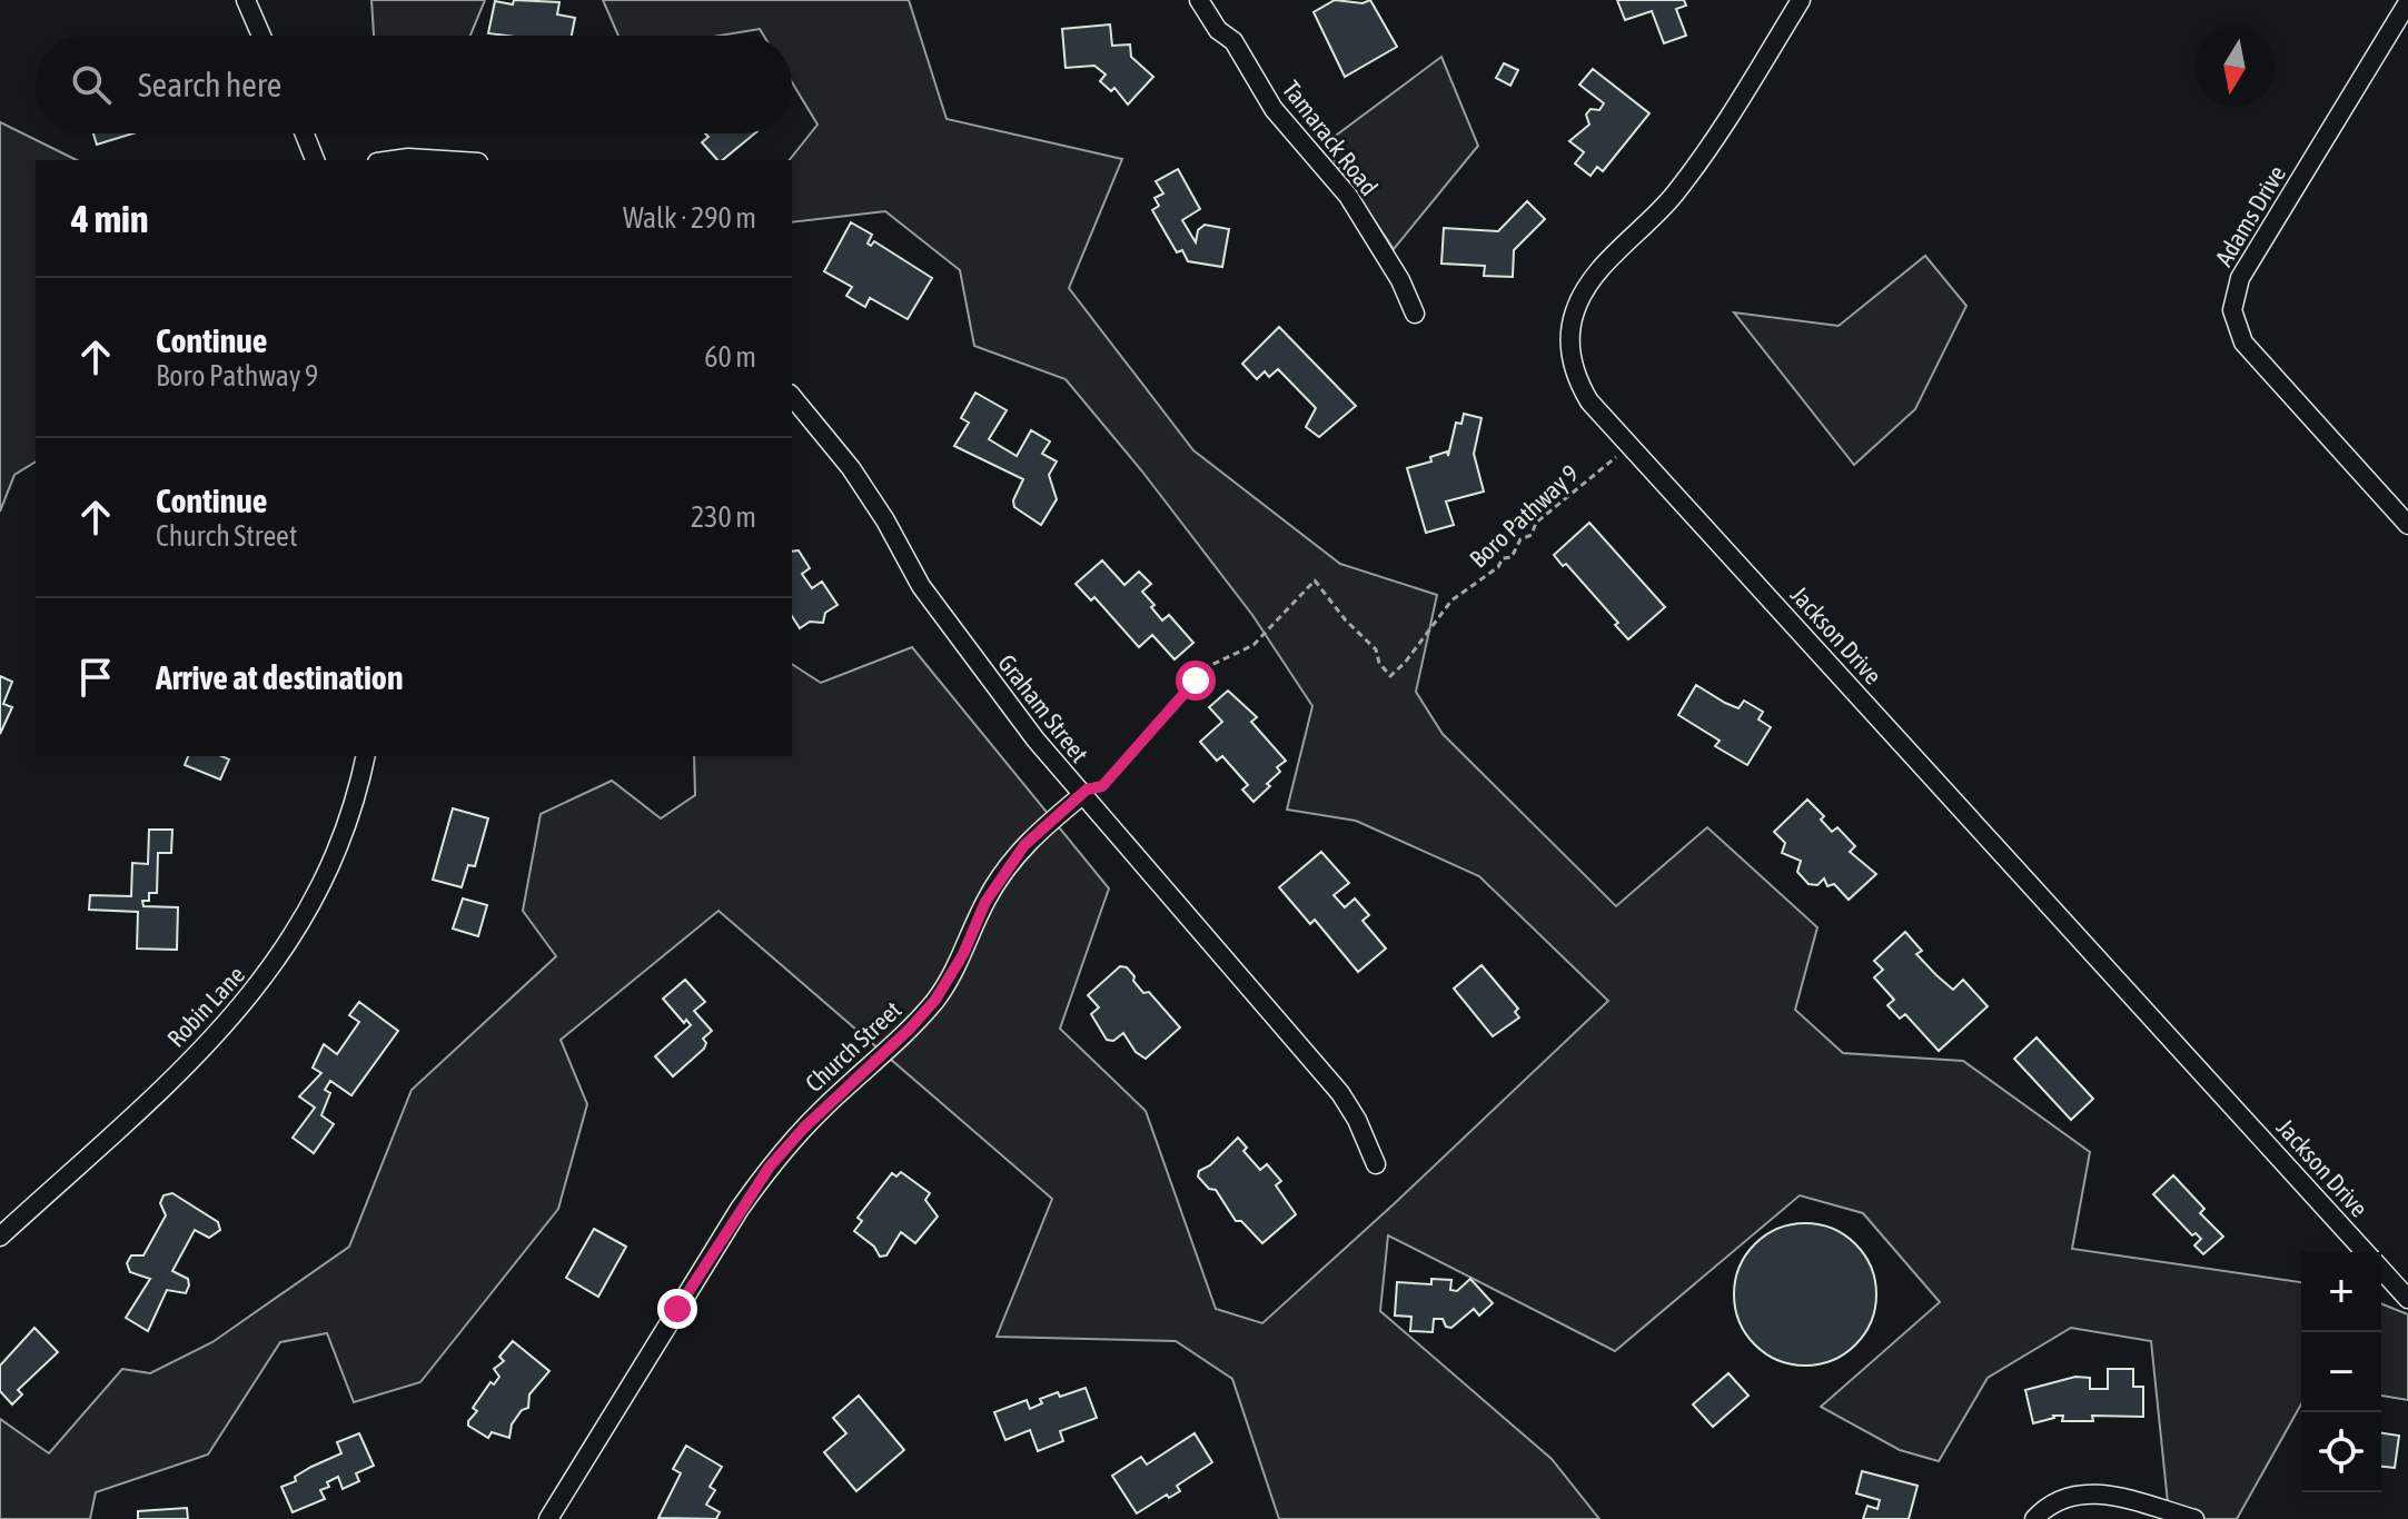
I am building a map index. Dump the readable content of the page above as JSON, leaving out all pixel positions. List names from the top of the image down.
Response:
{
  "streets": {
    "street": [
      "Tamarack Road",
      "Adams Drive",
      "Jackson Drive",
      "Graham Street",
      "Robin Lane",
      "Church Street"
    ],
    "path": ["Boro Pathway 9"]
  },
  "crossings": [
    ["Boro Pathway 9", "Jackson Drive"],
    ["Boro Pathway 9", "Graham Street"],
    ["Boro Pathway 9", "Church Street"],
    ["Graham Street", "Church Street"]
  ],
  "north": "bottom",
  "page": {
    "search": "Search here",
    "heading": ["4 min", "Walk · 290 m"],
    "list": [
      ["Continue", "Boro Pathway 9", "60 m"],
      ["Continue", "Church Street", "230 m"],
      "Arrive at destination"
    ],
    "map_buttons": ["+", "−"]
  }
}
